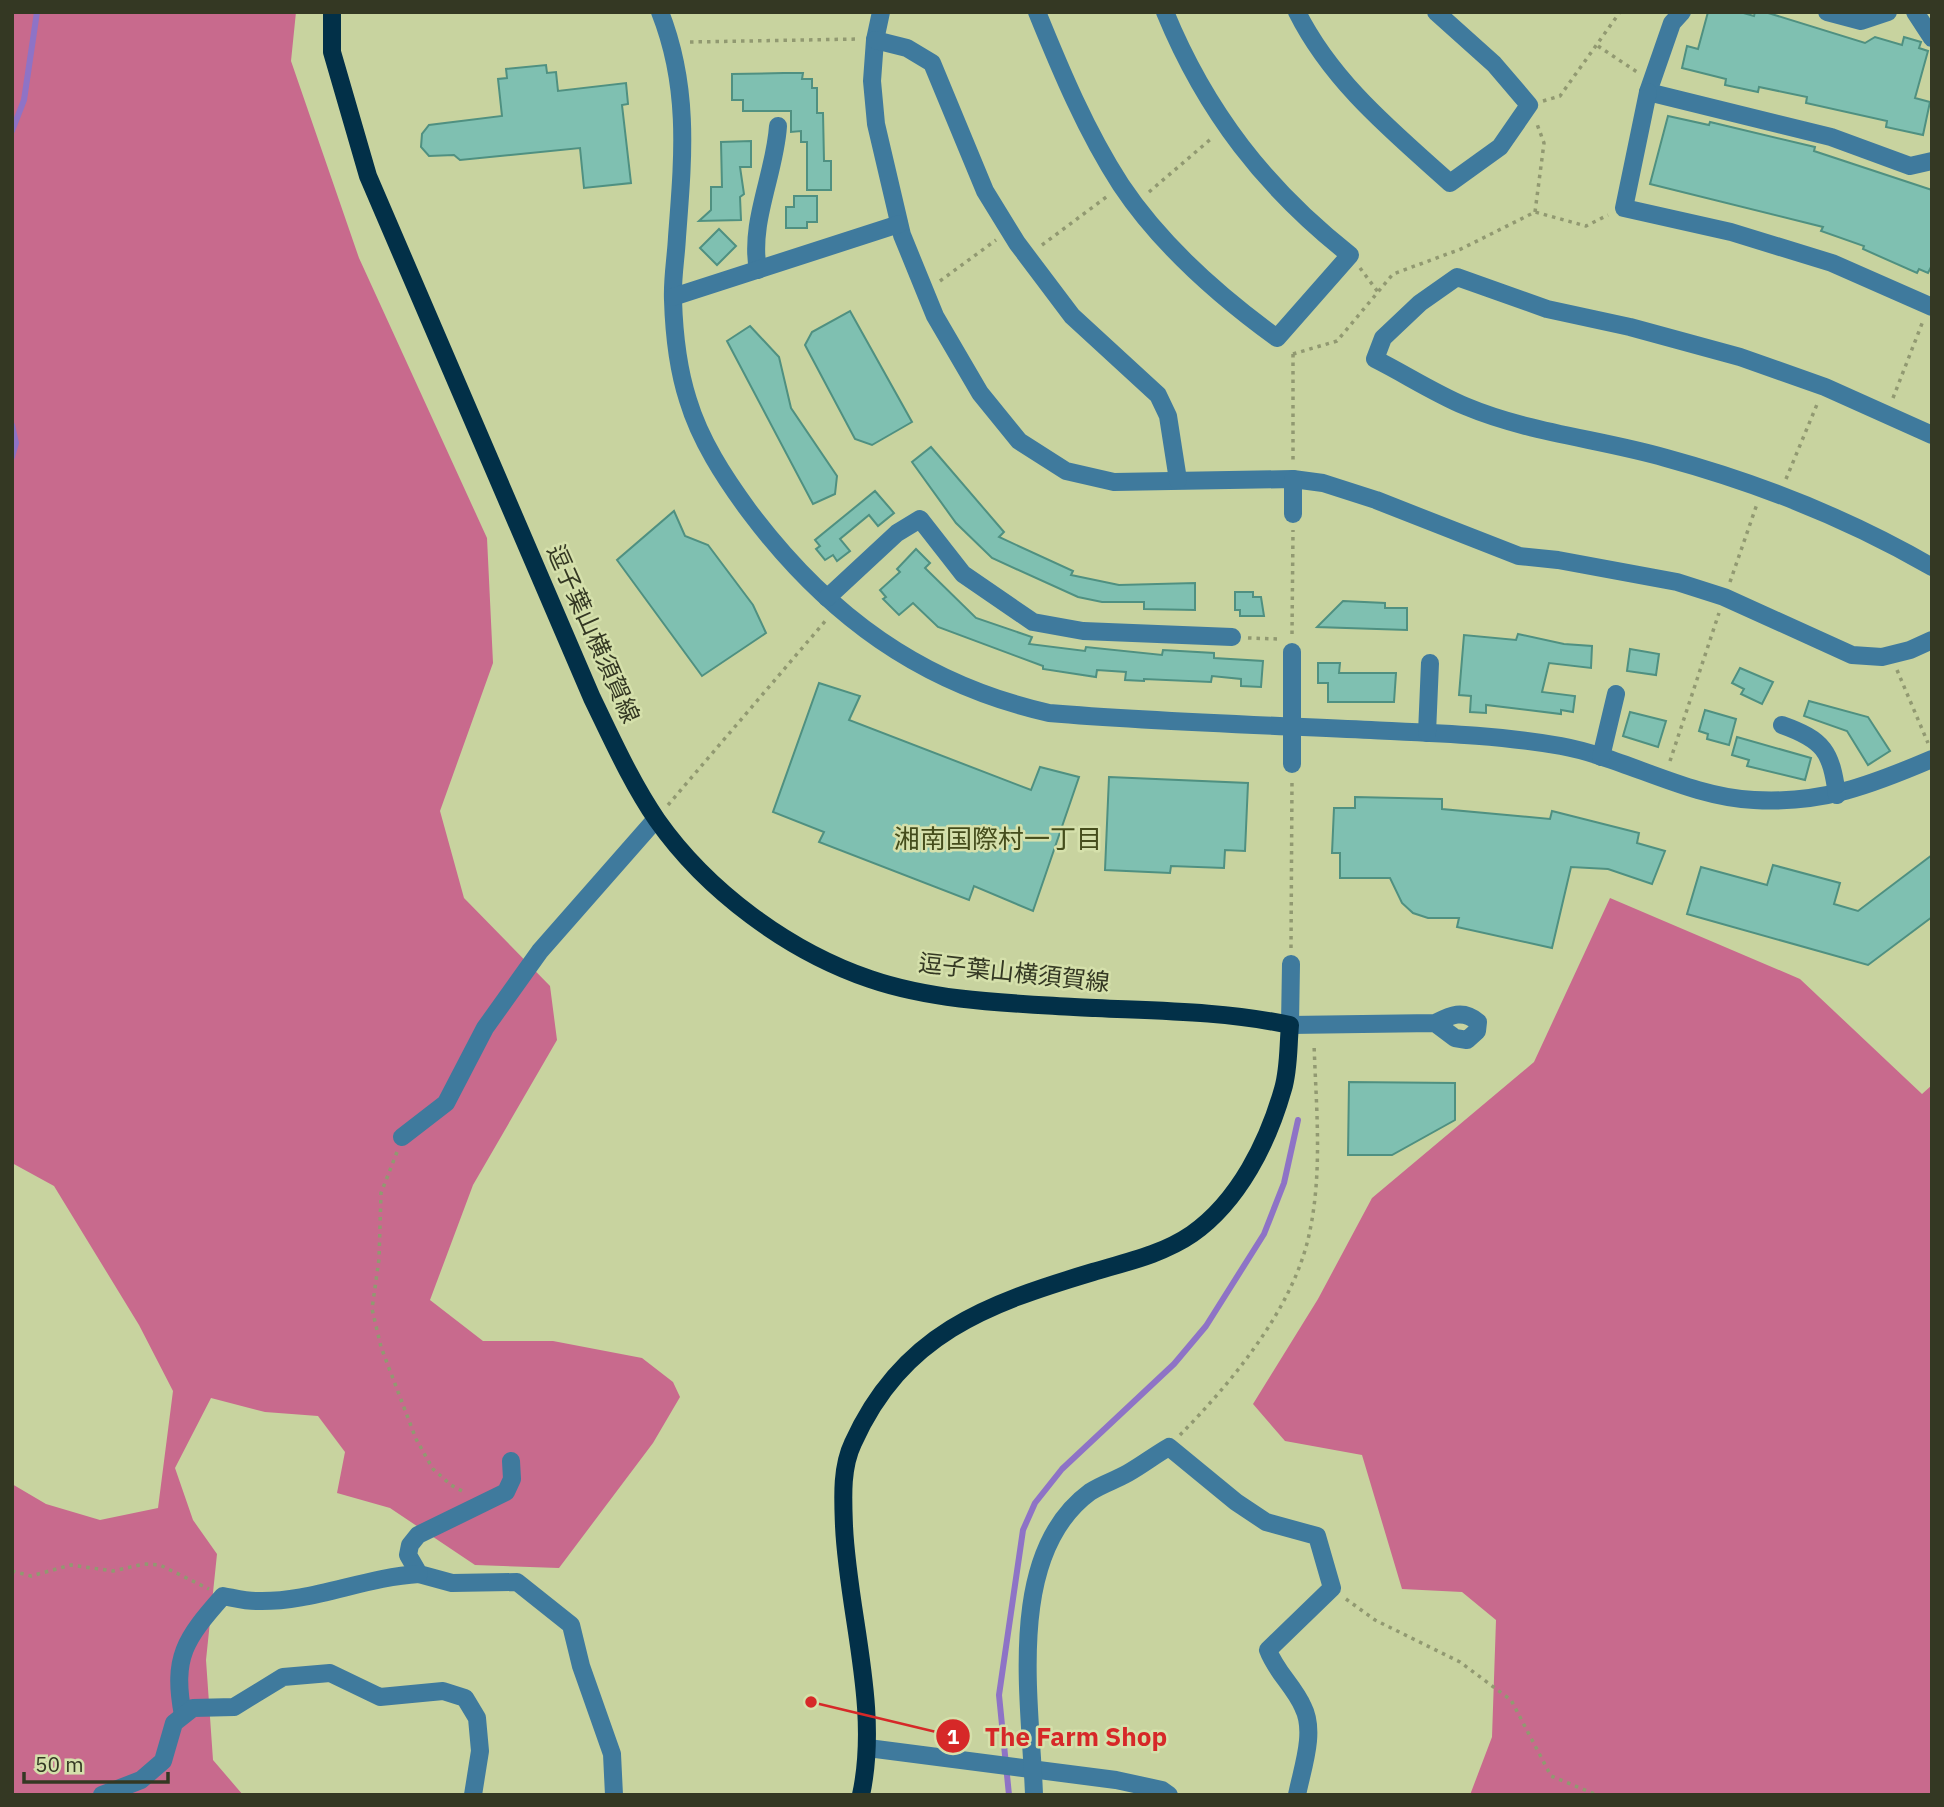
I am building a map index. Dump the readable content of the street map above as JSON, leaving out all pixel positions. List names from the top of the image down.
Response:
{
  "streets": {
    "main road": ["逗子葉山横須賀線"]
  },
  "districts": ["湘南国際村一丁目"],
  "places": ["The Farm Shop"],
  "scale_bar": "50 m"
}
